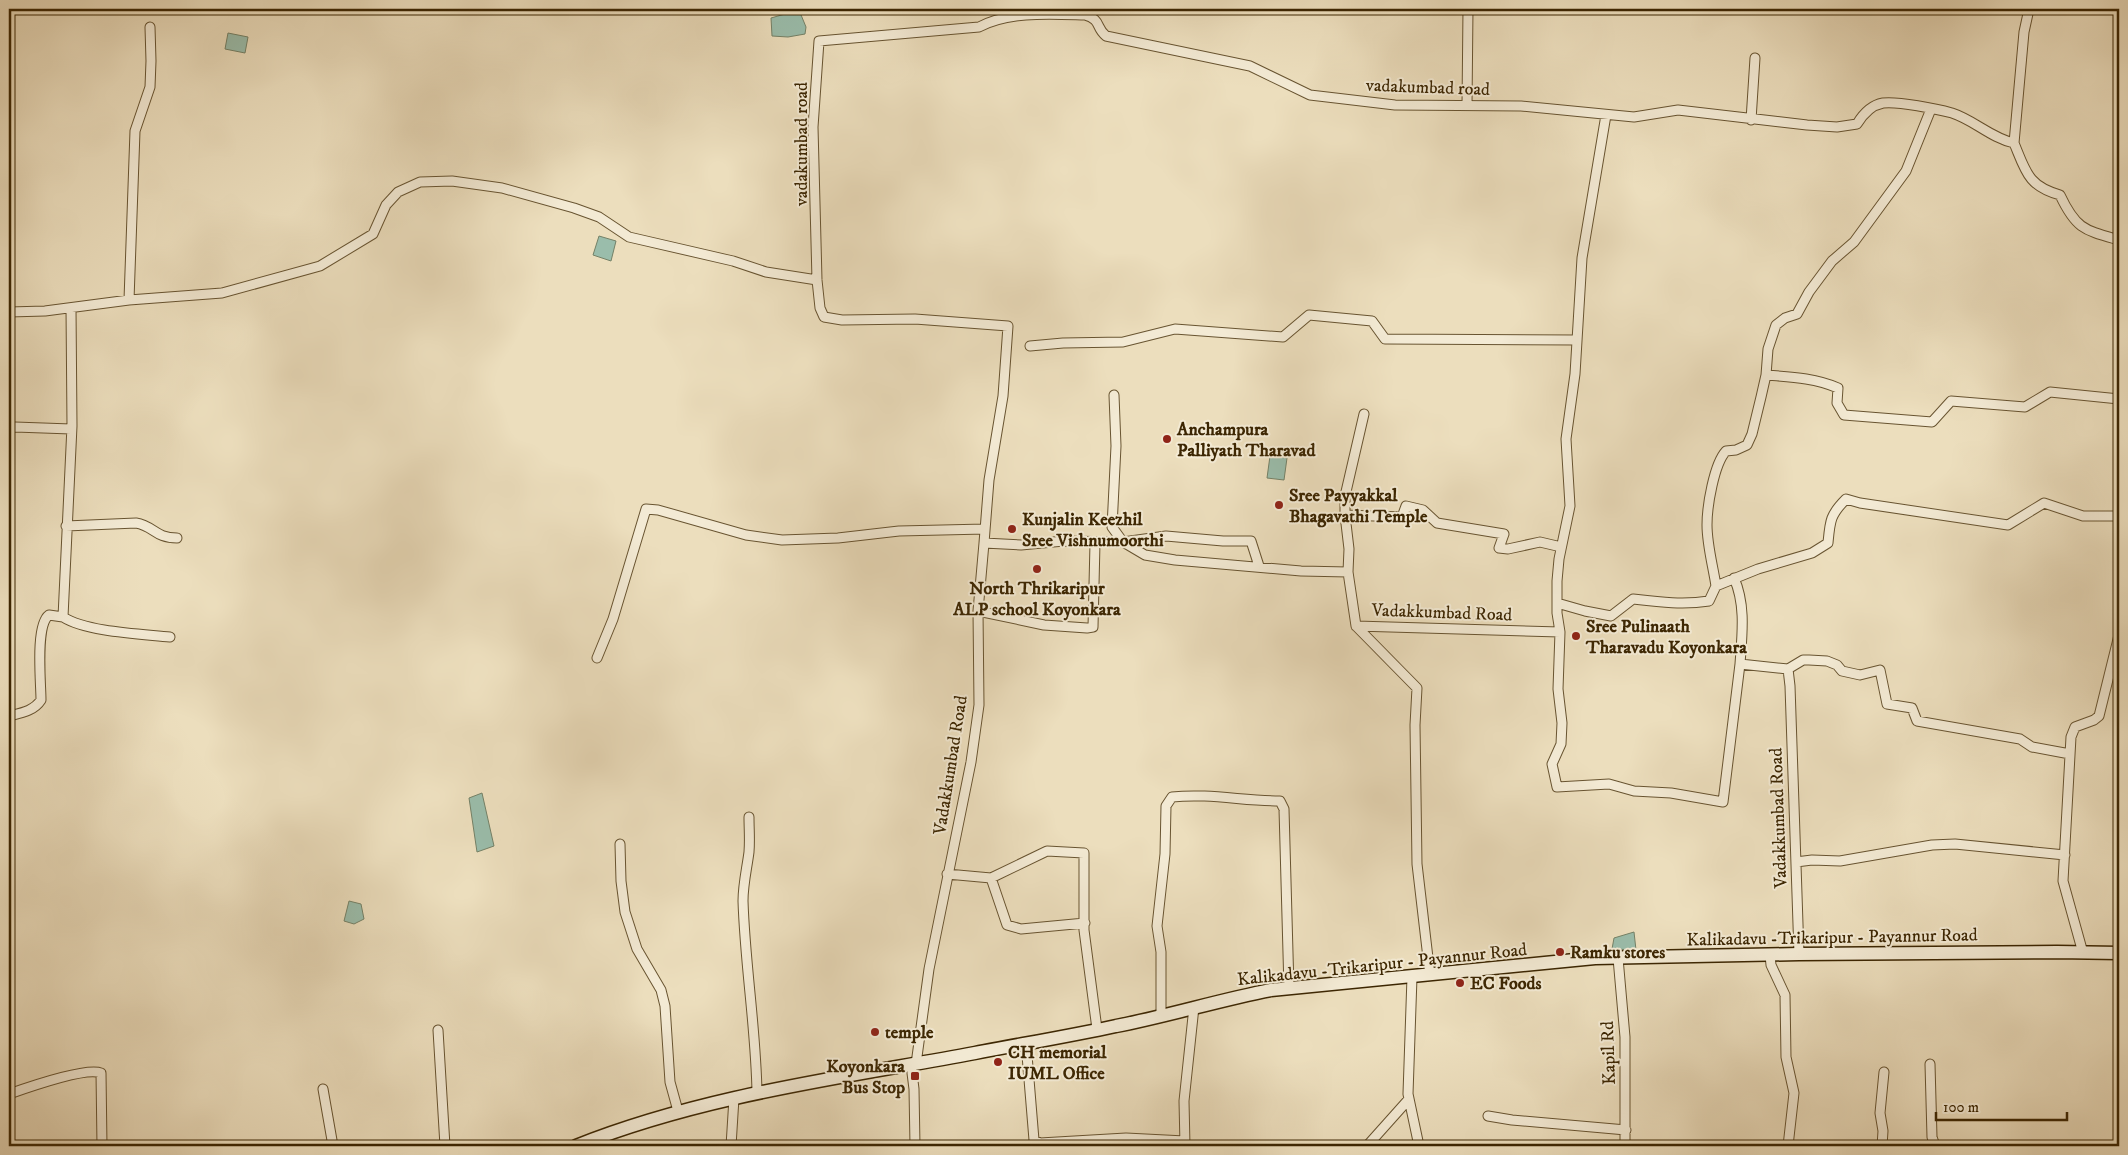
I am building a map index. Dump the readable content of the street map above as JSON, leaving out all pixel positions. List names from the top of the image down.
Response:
{
  "streets": {
    "main road": ["Kalikadavu -Trikaripur - Payannur Road"],
    "street": ["vadakumbad road", "Vadakkumbad Road", "Kapil Rd"]
  },
  "crossings": [
    ["vadakumbad road", "Vadakkumbad Road"],
    ["Vadakkumbad Road", "Kalikadavu -Trikaripur - Payannur Road"],
    ["Kalikadavu -Trikaripur - Payannur Road", "Kapil Rd"]
  ],
  "places": {
    "other": [
      "Anchampura Palliyath Tharavad",
      "Sree Payyakkal Bhagavathi Temple",
      "Kunjalin Keezhil Sree Vishnumoorthi",
      "North Thrikaripur ALP school Koyonkara",
      "Sree Pulinaath Tharavadu Koyonkara",
      "Ramku stores",
      "EC Foods",
      "temple",
      "CH memorial IUML Office"
    ],
    "transit": ["Koyonkara Bus Stop"]
  },
  "scale_bar": "100 m"
}
